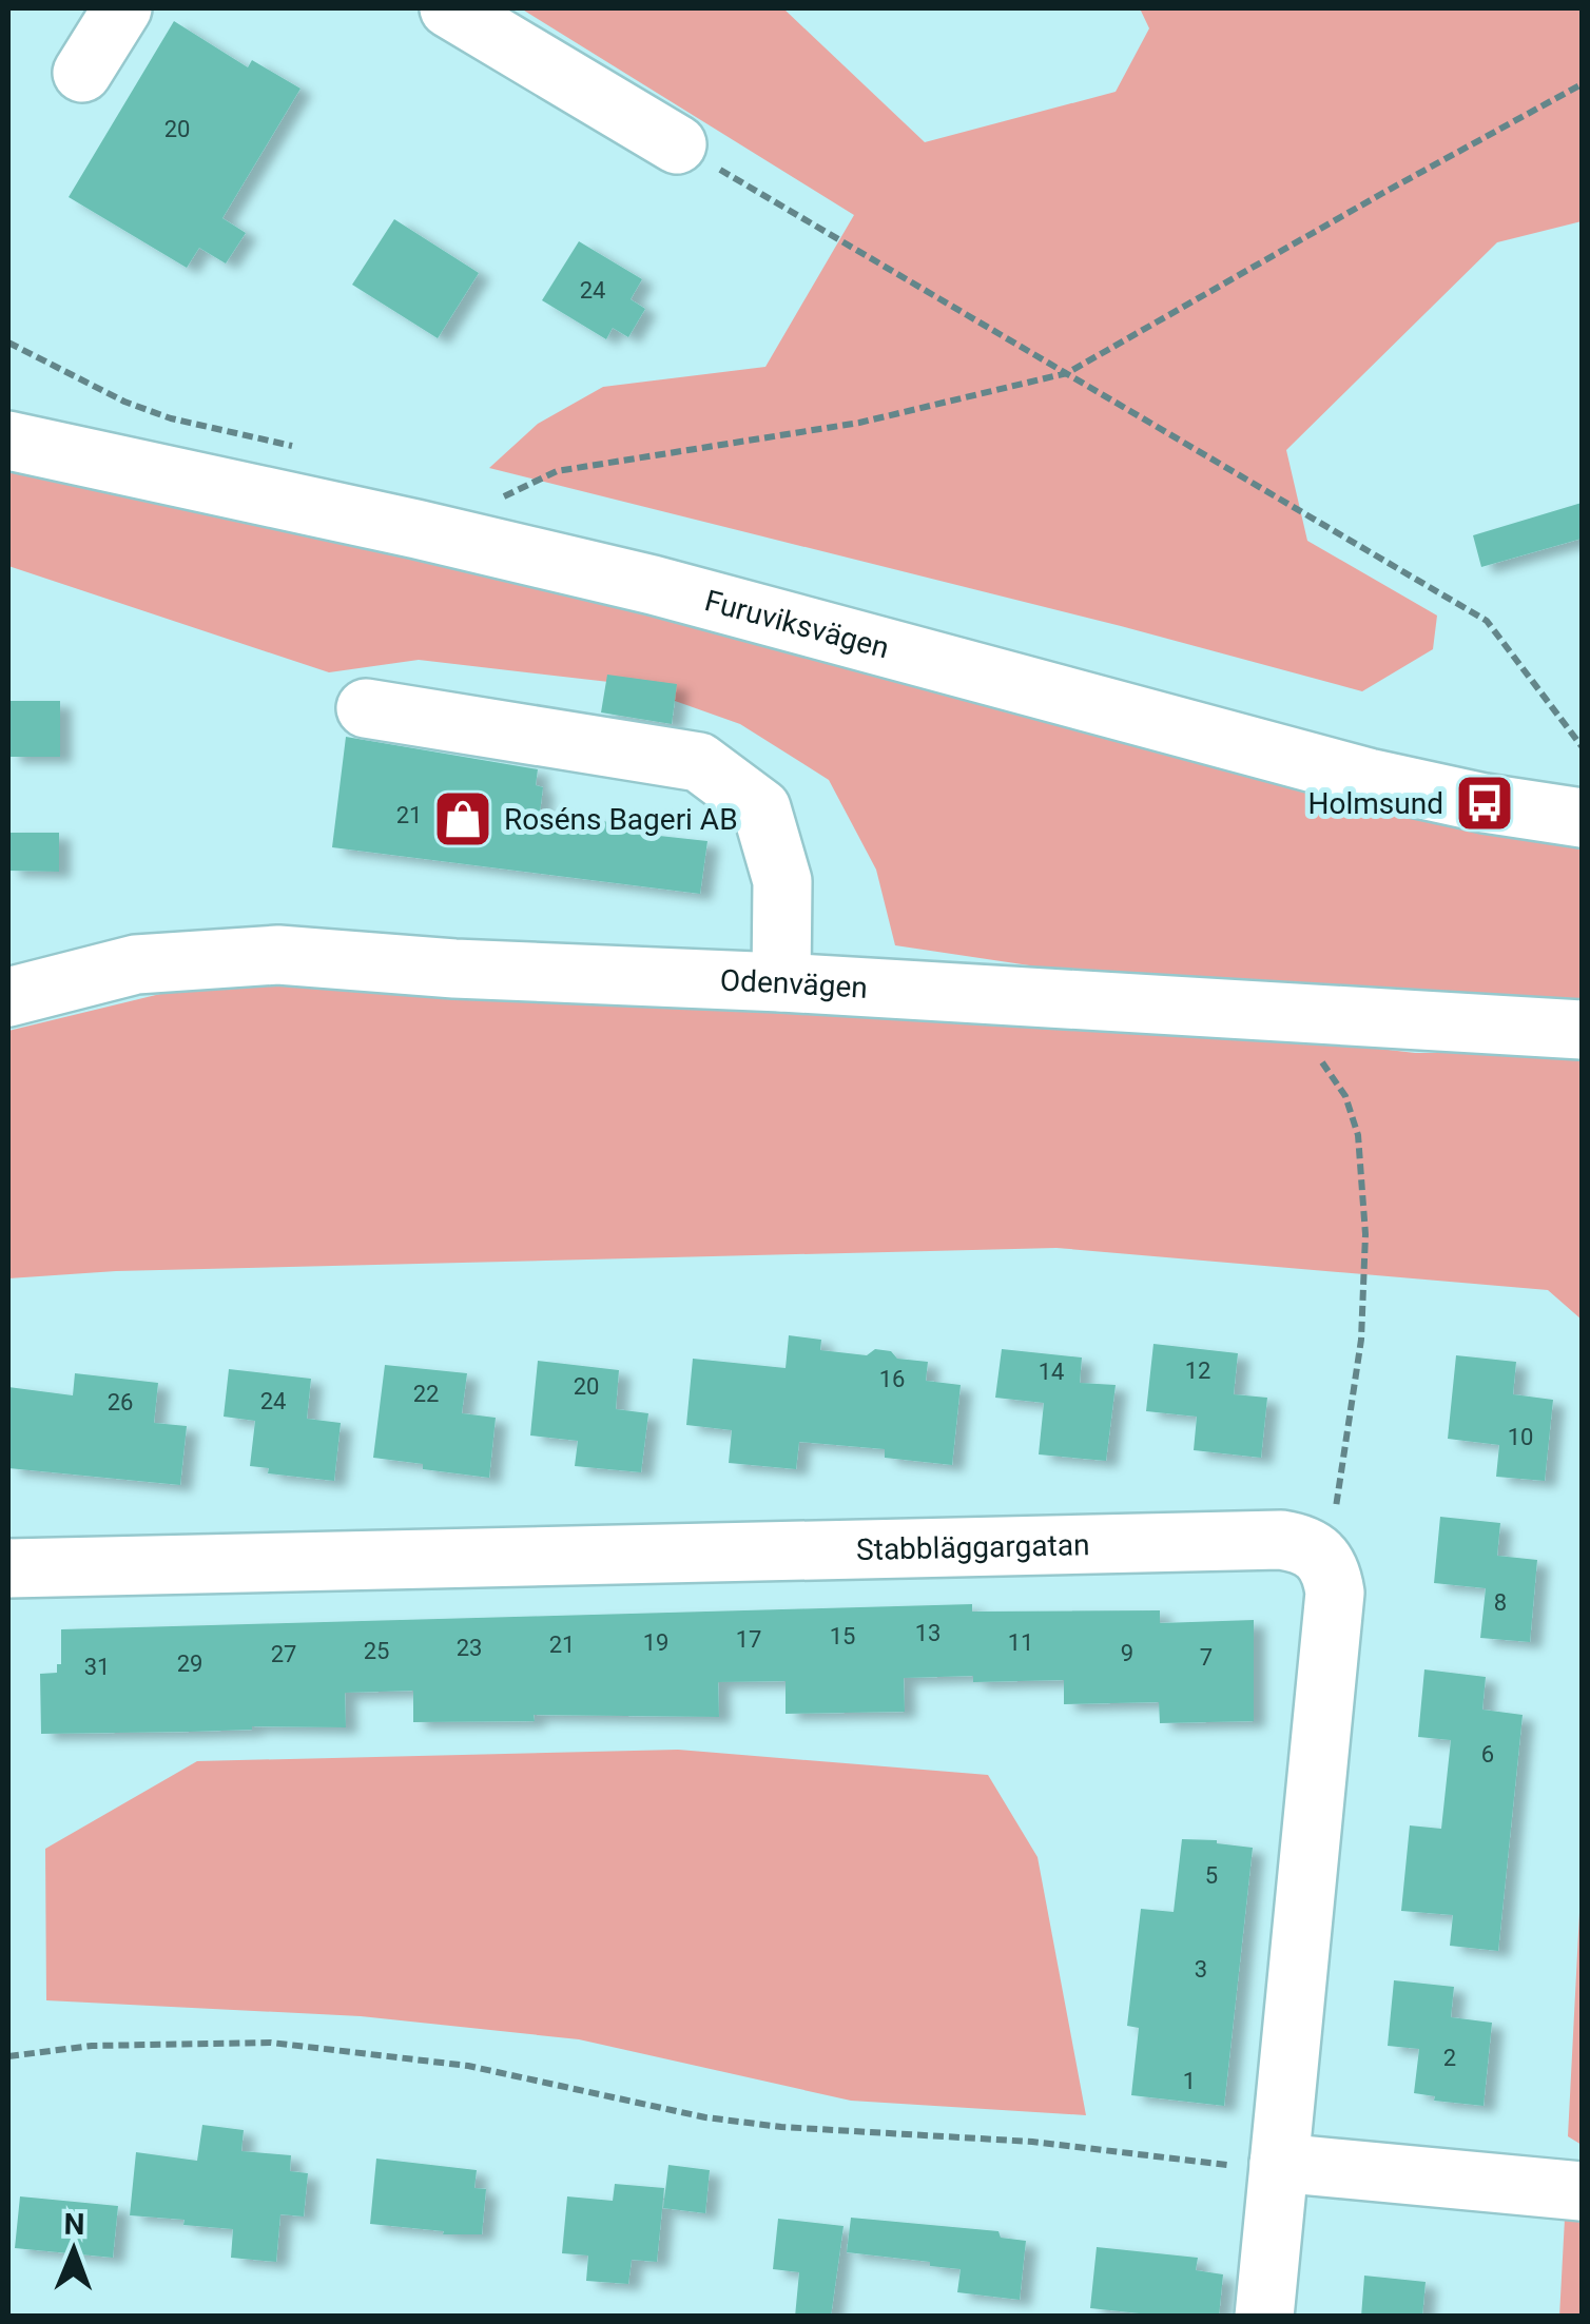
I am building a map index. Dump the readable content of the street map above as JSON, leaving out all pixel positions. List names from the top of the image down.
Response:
{
  "streets": {
    "street": ["Furuviksvägen", "Odenvägen", "Stabbläggargatan"]
  },
  "places": {
    "bus stop": ["Holmsund"],
    "shop": ["Roséns Bageri AB"]
  },
  "house_numbers": [
    "20",
    "24",
    "21",
    "12",
    "14",
    "16",
    "20",
    "22",
    "24",
    "26",
    "10",
    "8",
    "13",
    "15",
    "17",
    "19",
    "11",
    "21",
    "23",
    "25",
    "9",
    "27",
    "7",
    "29",
    "31",
    "6",
    "5",
    "3",
    "2",
    "1"
  ],
  "north": "top"
}
